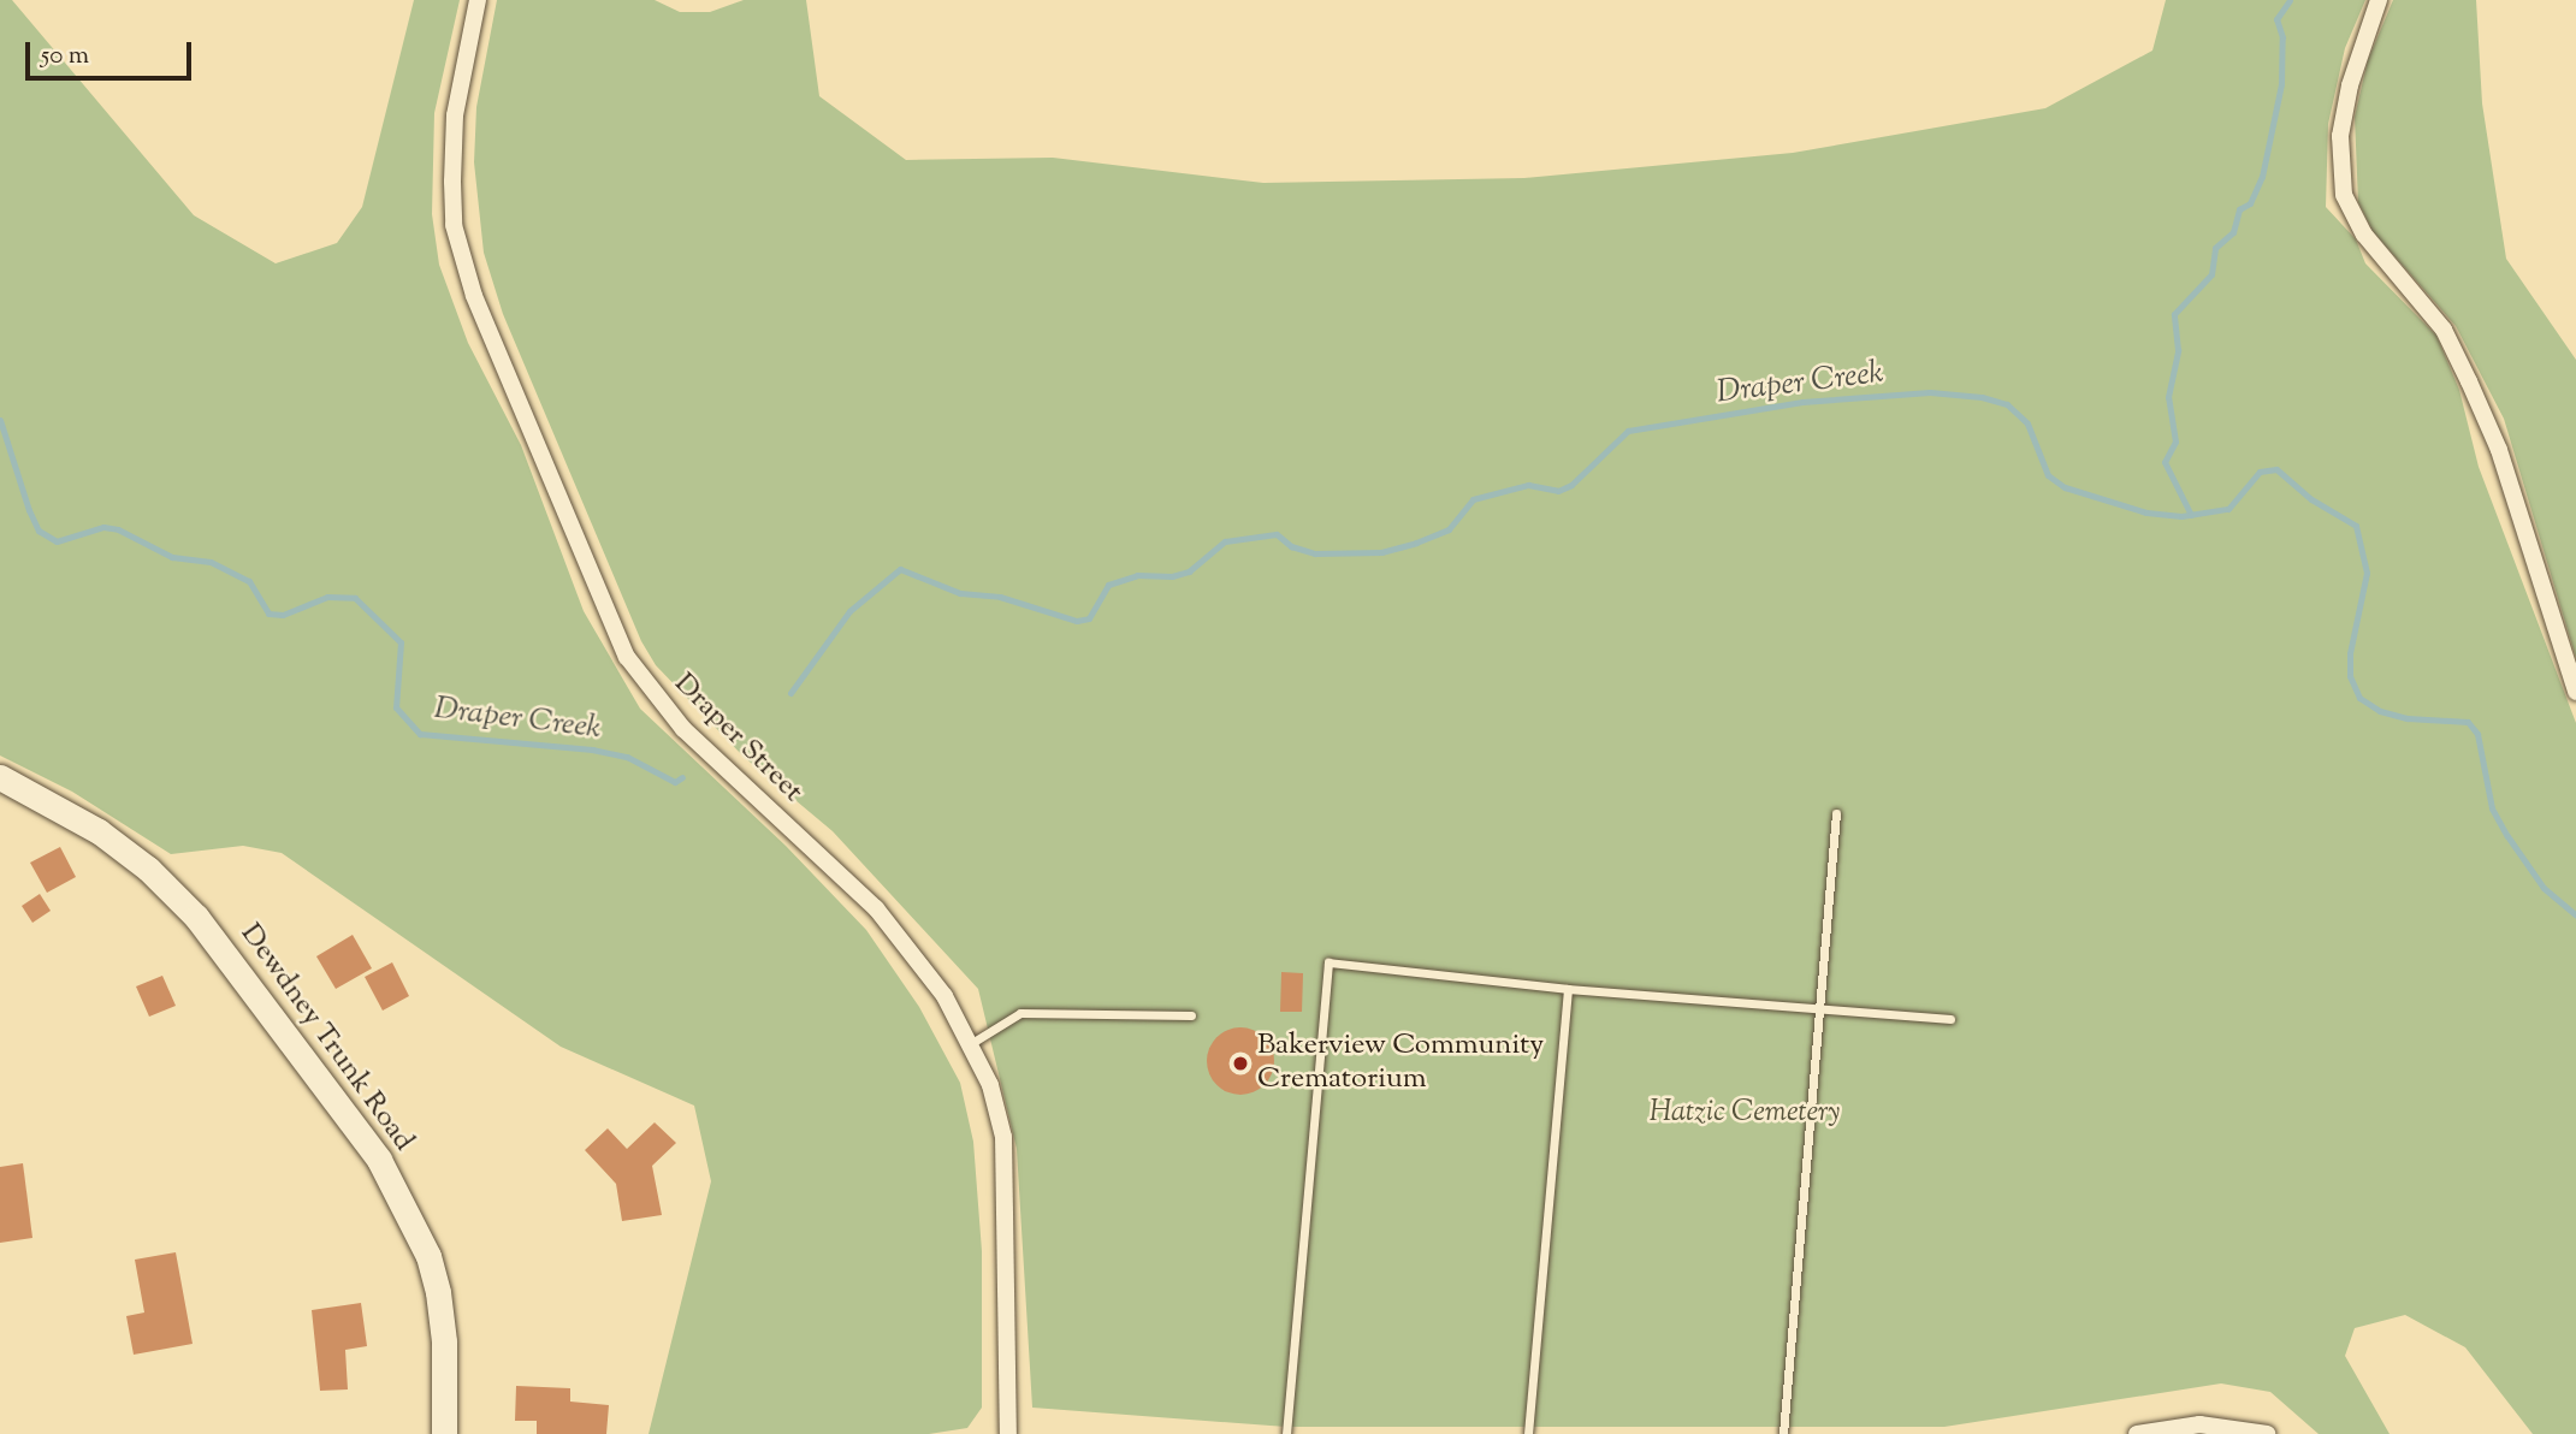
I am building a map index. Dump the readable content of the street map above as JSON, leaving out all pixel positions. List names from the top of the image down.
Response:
{
  "streets": {
    "main road": ["Dewdney Trunk Road"],
    "street": ["Draper Street"]
  },
  "water": ["Draper Creek"],
  "parks": ["Hatzic Cemetery"],
  "places": ["Bakerview Community Crematorium"],
  "scale_bar": "50 m"
}
